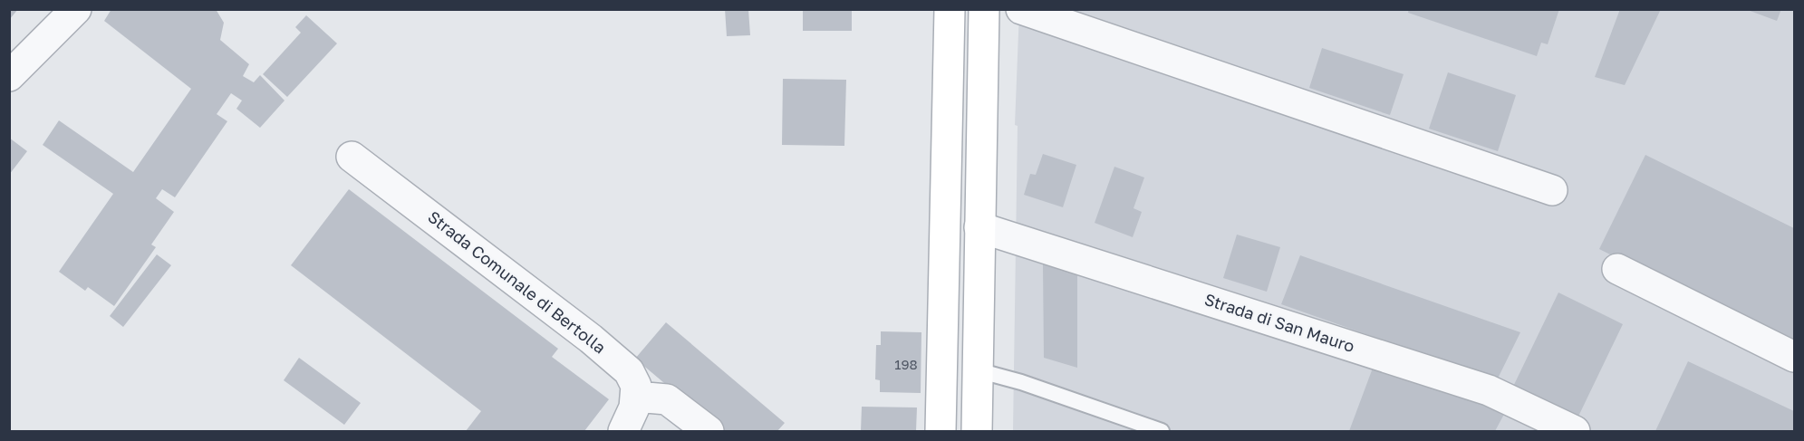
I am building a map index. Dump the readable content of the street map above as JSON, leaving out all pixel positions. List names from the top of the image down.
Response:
{
  "streets": {
    "street": ["Strada Comunale di Bertolla", "Strada di San Mauro"]
  },
  "house_numbers": ["198"]
}
